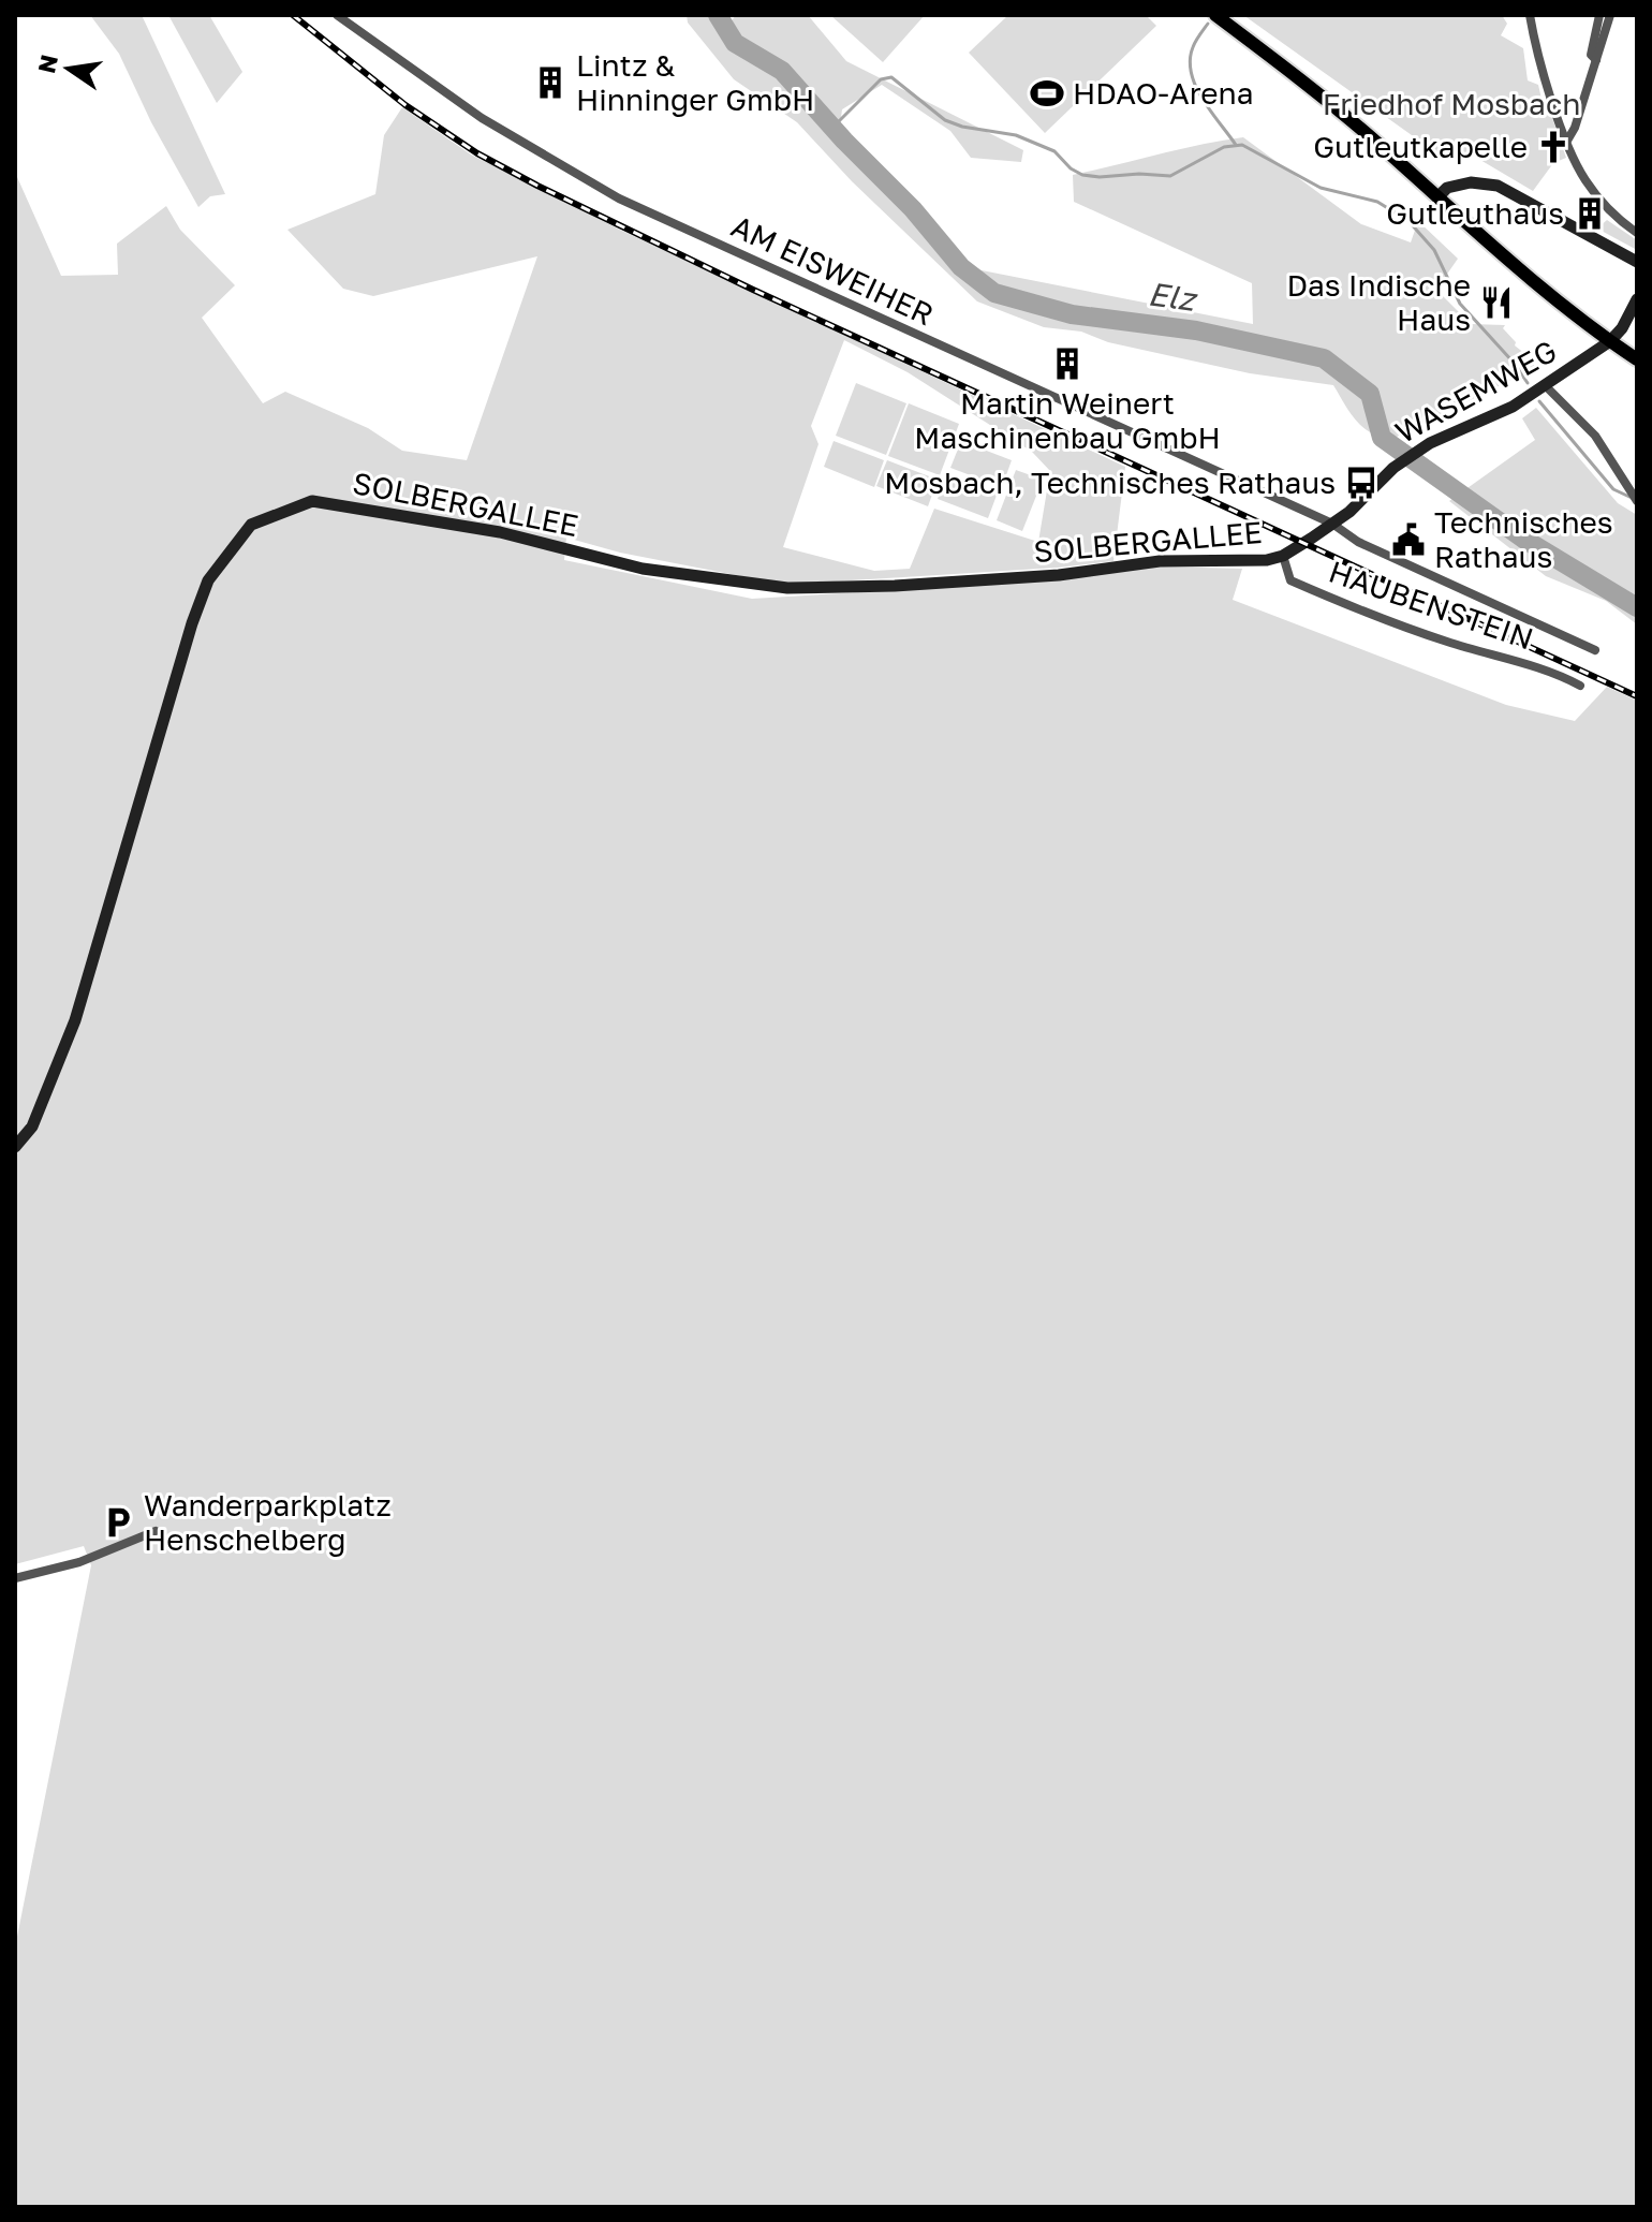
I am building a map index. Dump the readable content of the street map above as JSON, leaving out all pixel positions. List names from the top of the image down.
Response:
{
  "streets": {
    "street": [
      "AM EISWEIHER",
      "WASEMWEG",
      "SOLBERGALLEE",
      "HAUBENSTEIN"
    ]
  },
  "crossings": [
    ["AM EISWEIHER", "WASEMWEG"],
    ["AM EISWEIHER", "SOLBERGALLEE"],
    ["WASEMWEG", "SOLBERGALLEE"],
    ["SOLBERGALLEE", "HAUBENSTEIN"]
  ],
  "water": ["Elz"],
  "parks": ["Friedhof Mosbach"],
  "places": {
    "building": ["Lintz & Hinninger GmbH", "Gutleuthaus", "Martin Weinert Maschinenbau GmbH"],
    "sports": ["HDAO-Arena"],
    "church": ["Gutleutkapelle"],
    "restaurant": ["Das Indische Haus"],
    "bus stop": ["Mosbach, Technisches Rathaus"],
    "public building": ["Technisches Rathaus"],
    "parking": ["Wanderparkplatz Henschelberg"]
  },
  "north": "left"
}
